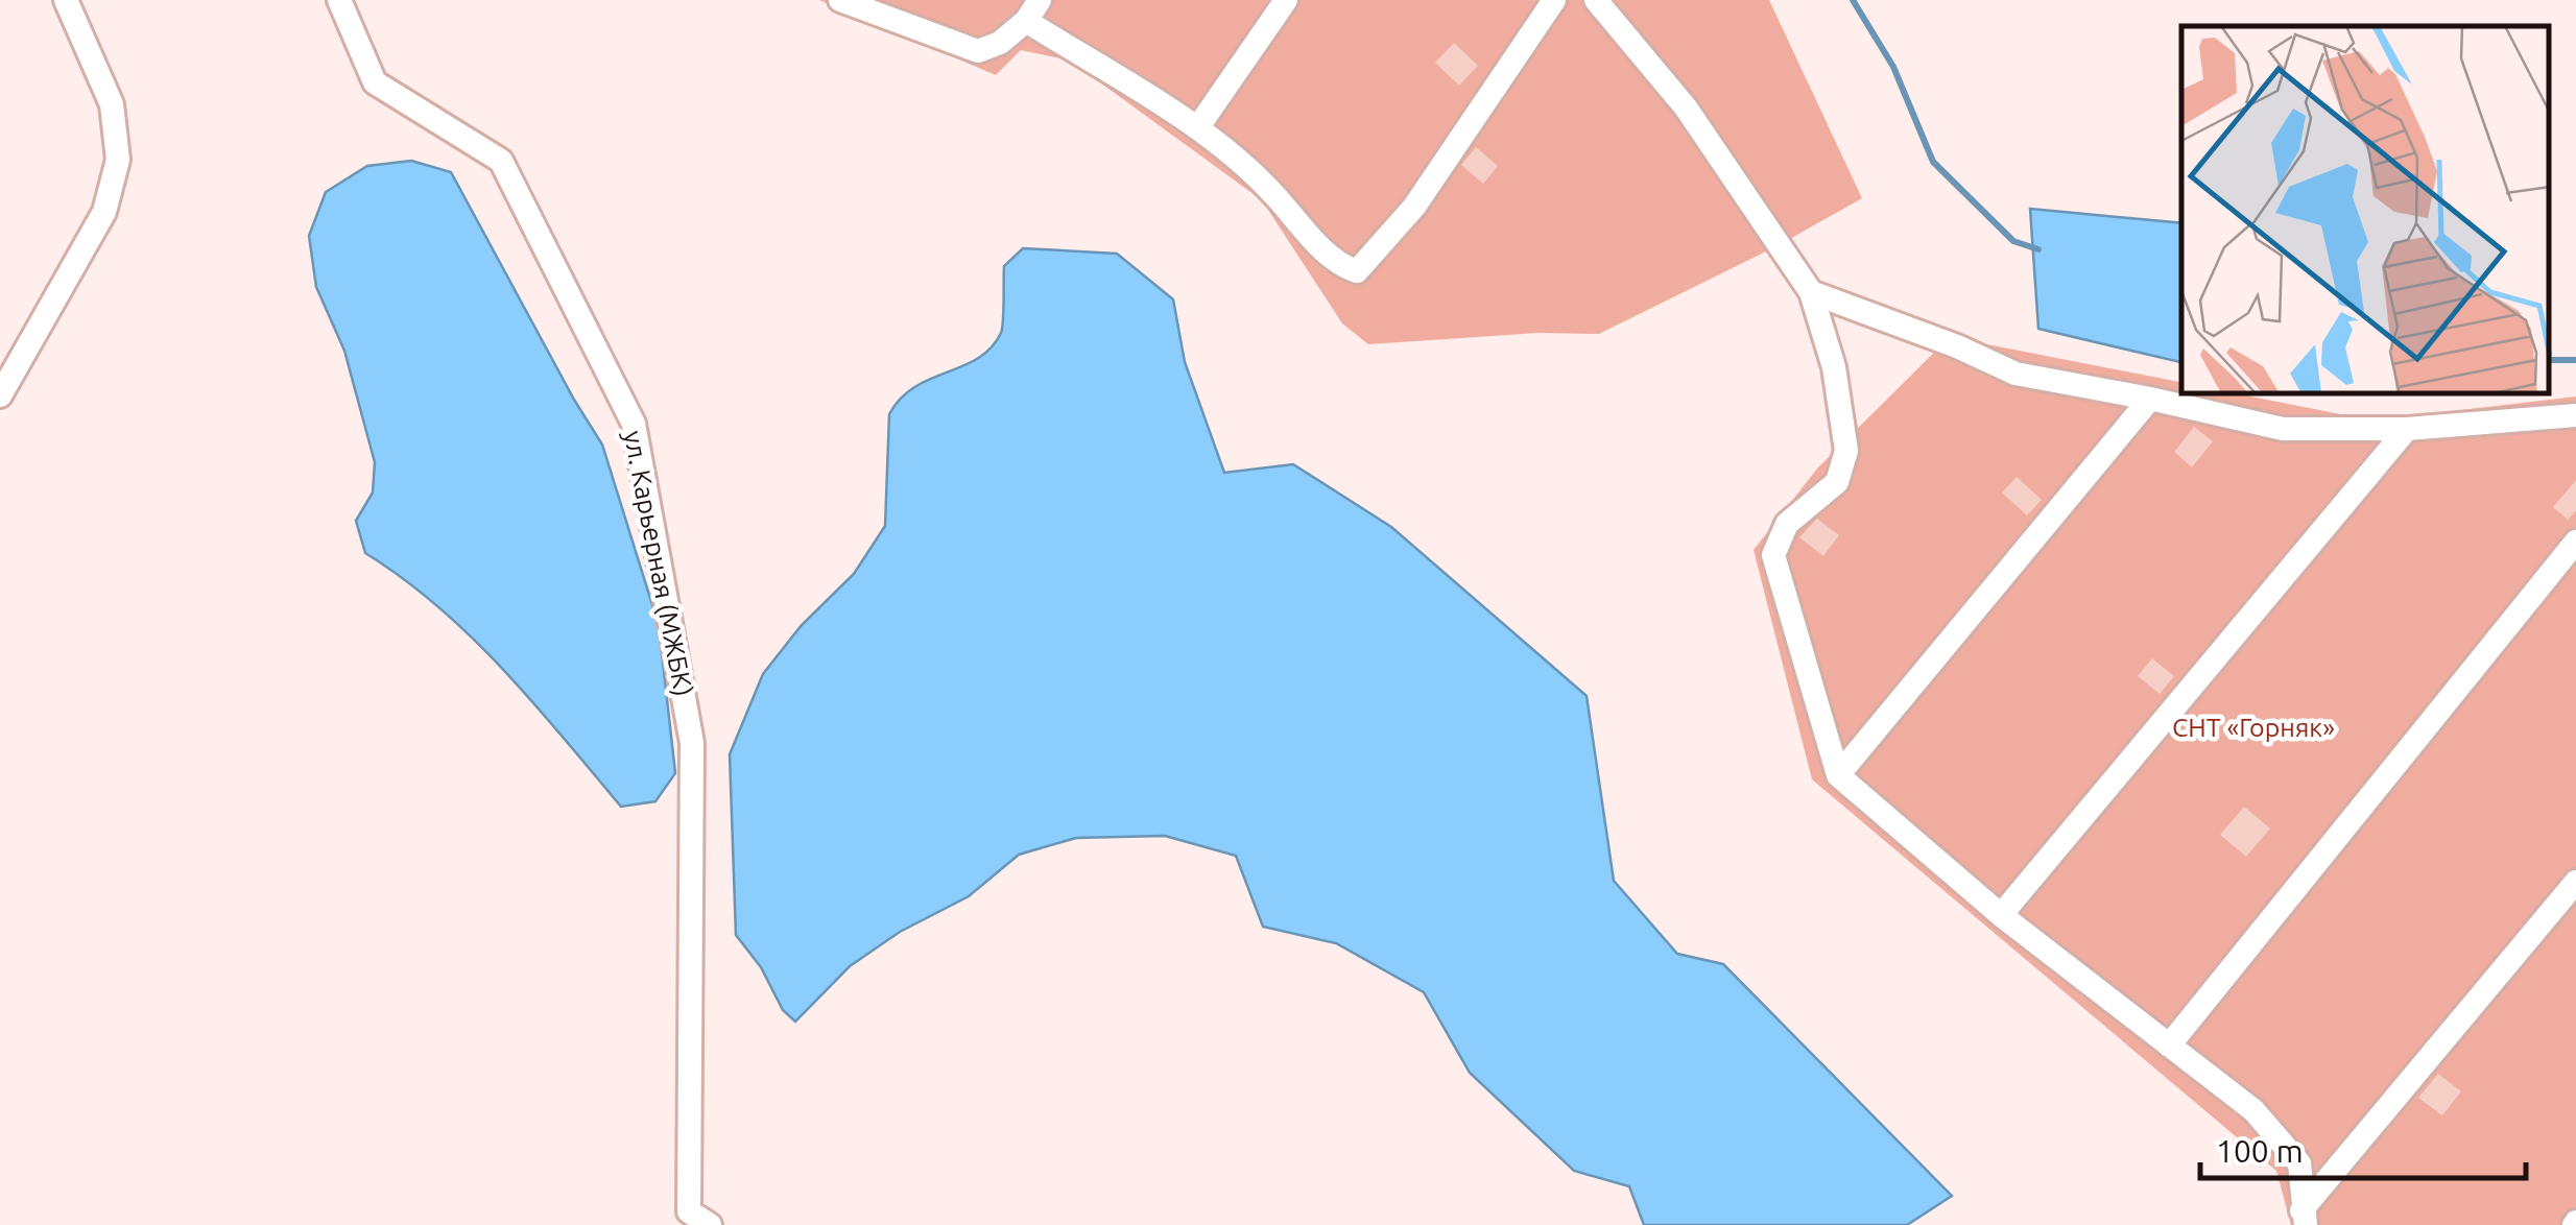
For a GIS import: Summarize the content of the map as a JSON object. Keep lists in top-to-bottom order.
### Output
{
  "streets": {
    "street": ["ул. Карьерная (МЖБК)"]
  },
  "parks": ["СНТ «Горняк»"],
  "scale_bar": "100 m"
}
